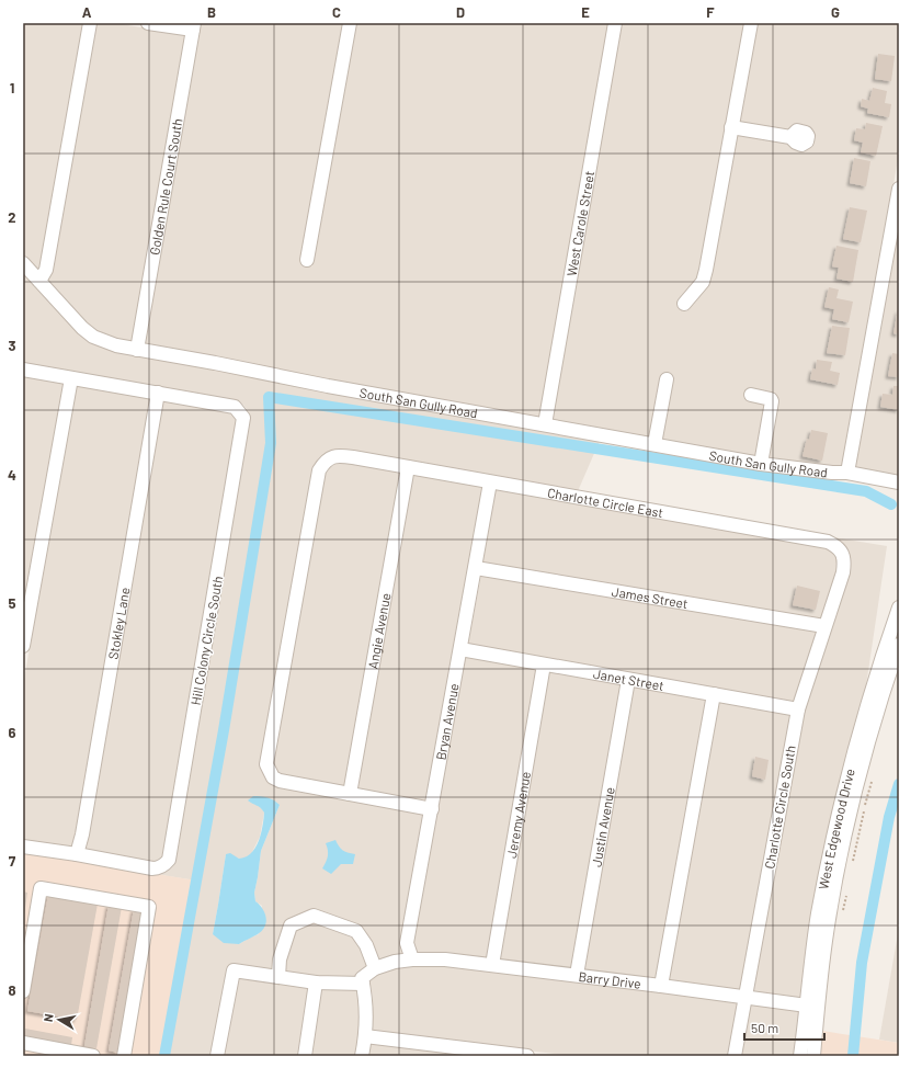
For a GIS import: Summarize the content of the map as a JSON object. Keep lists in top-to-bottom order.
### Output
{
  "streets": {
    "street": [
      "Golden Rule Court South",
      "West Carole Street",
      "South San Gully Road",
      "Charlotte Circle East",
      "James Street",
      "Stokley Lane",
      "Angie Avenue",
      "Hill Colony Circle South",
      "Janet Street",
      "Bryan Avenue",
      "Charlotte Circle South",
      "Jeremy Avenue",
      "Justin Avenue",
      "West Edgewood Drive",
      "Barry Drive"
    ]
  },
  "crossings": [
    ["Golden Rule Court South", "South San Gully Road"],
    ["West Carole Street", "South San Gully Road"],
    ["Charlotte Circle East", "Angie Avenue"],
    ["Charlotte Circle East", "Bryan Avenue"],
    ["Charlotte Circle East", "Charlotte Circle South"],
    ["James Street", "Bryan Avenue"],
    ["James Street", "Charlotte Circle South"],
    ["Stokley Lane", "Hill Colony Circle South"],
    ["Janet Street", "Bryan Avenue"],
    ["Janet Street", "Charlotte Circle South"],
    ["Janet Street", "Jeremy Avenue"],
    ["Janet Street", "Justin Avenue"],
    ["Bryan Avenue", "Barry Drive"],
    ["Charlotte Circle South", "Barry Drive"],
    ["Jeremy Avenue", "Barry Drive"],
    ["Justin Avenue", "Barry Drive"],
    ["West Edgewood Drive", "Barry Drive"]
  ],
  "scale_bar": "50 m",
  "north": "left",
  "grid": {
    "columns": [
      "A",
      "B",
      "C",
      "D",
      "E",
      "F",
      "G"
    ],
    "rows": [
      "1",
      "2",
      "3",
      "4",
      "5",
      "6",
      "7",
      "8"
    ]
  }
}
